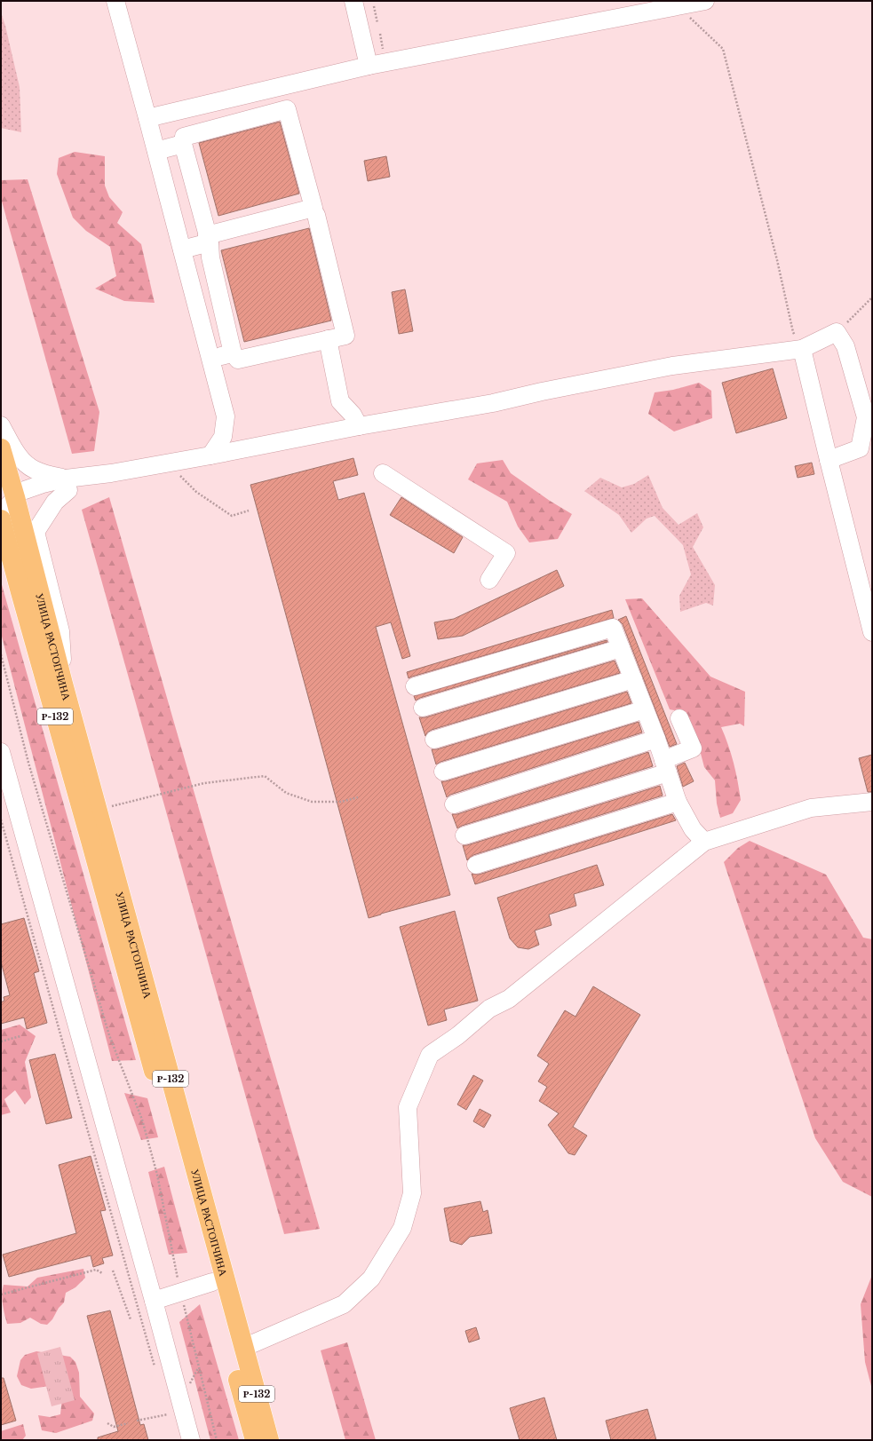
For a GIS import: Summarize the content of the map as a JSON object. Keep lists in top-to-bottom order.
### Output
{
  "streets": {
    "highway": ["УЛИЦА РАСТОПЧИНА", "Р-132"]
  }
}
